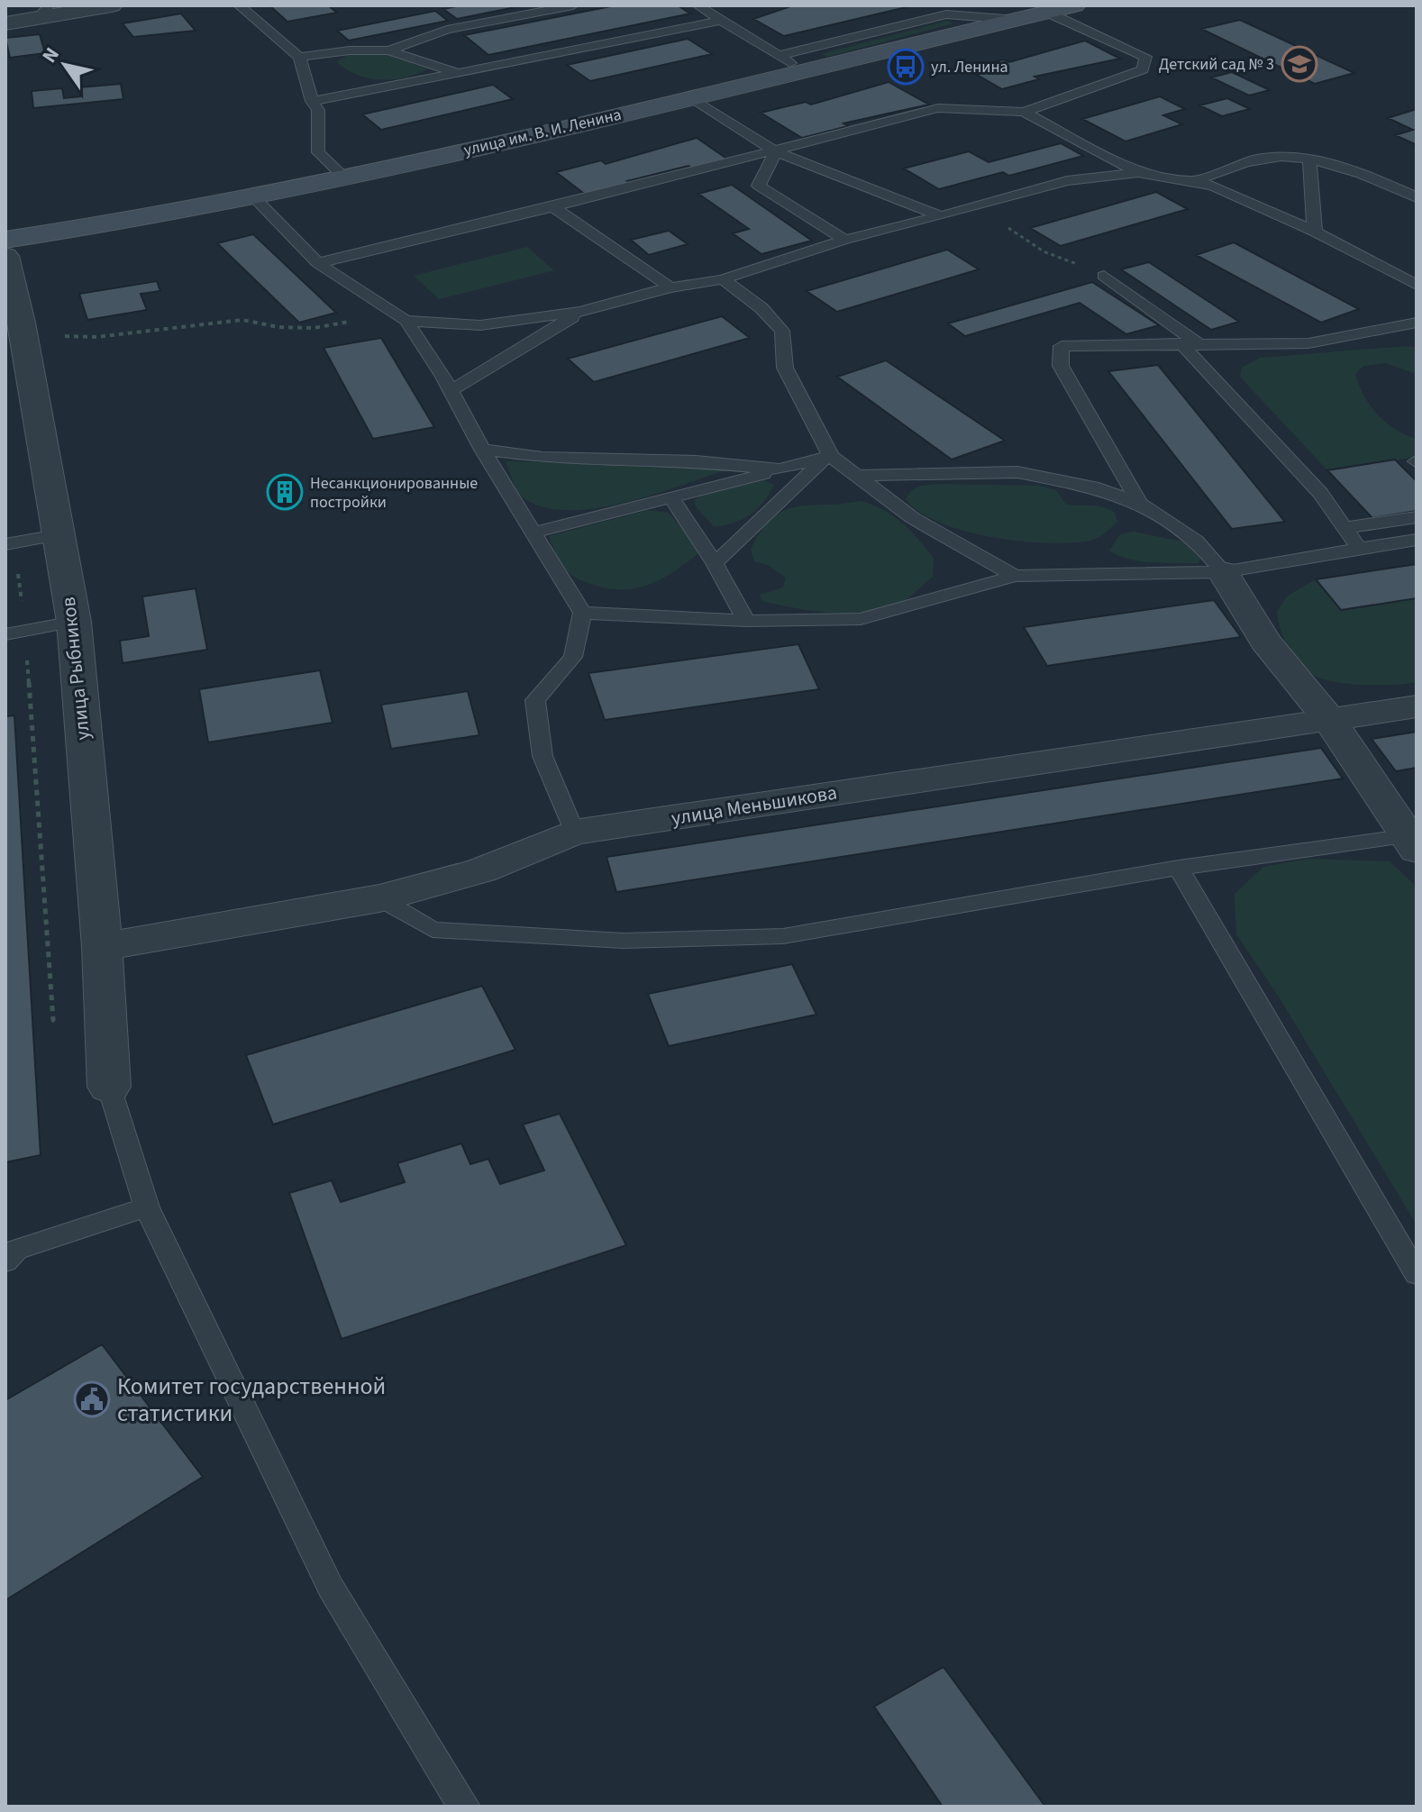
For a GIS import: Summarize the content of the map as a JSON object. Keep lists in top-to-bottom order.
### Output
{
  "streets": {
    "main road": ["улица им. В. И. Ленина"],
    "street": ["улица Рыбников", "улица Меньшикова"]
  },
  "crossings": [
    ["улица Рыбников", "улица Меньшикова"]
  ],
  "places": {
    "school or university": ["Детский сад № 3"],
    "bus stop": ["ул. Ленина"],
    "building": ["Несанкционированные постройки"],
    "public building": ["Комитет государственной статистики"]
  },
  "north": "top left"
}
